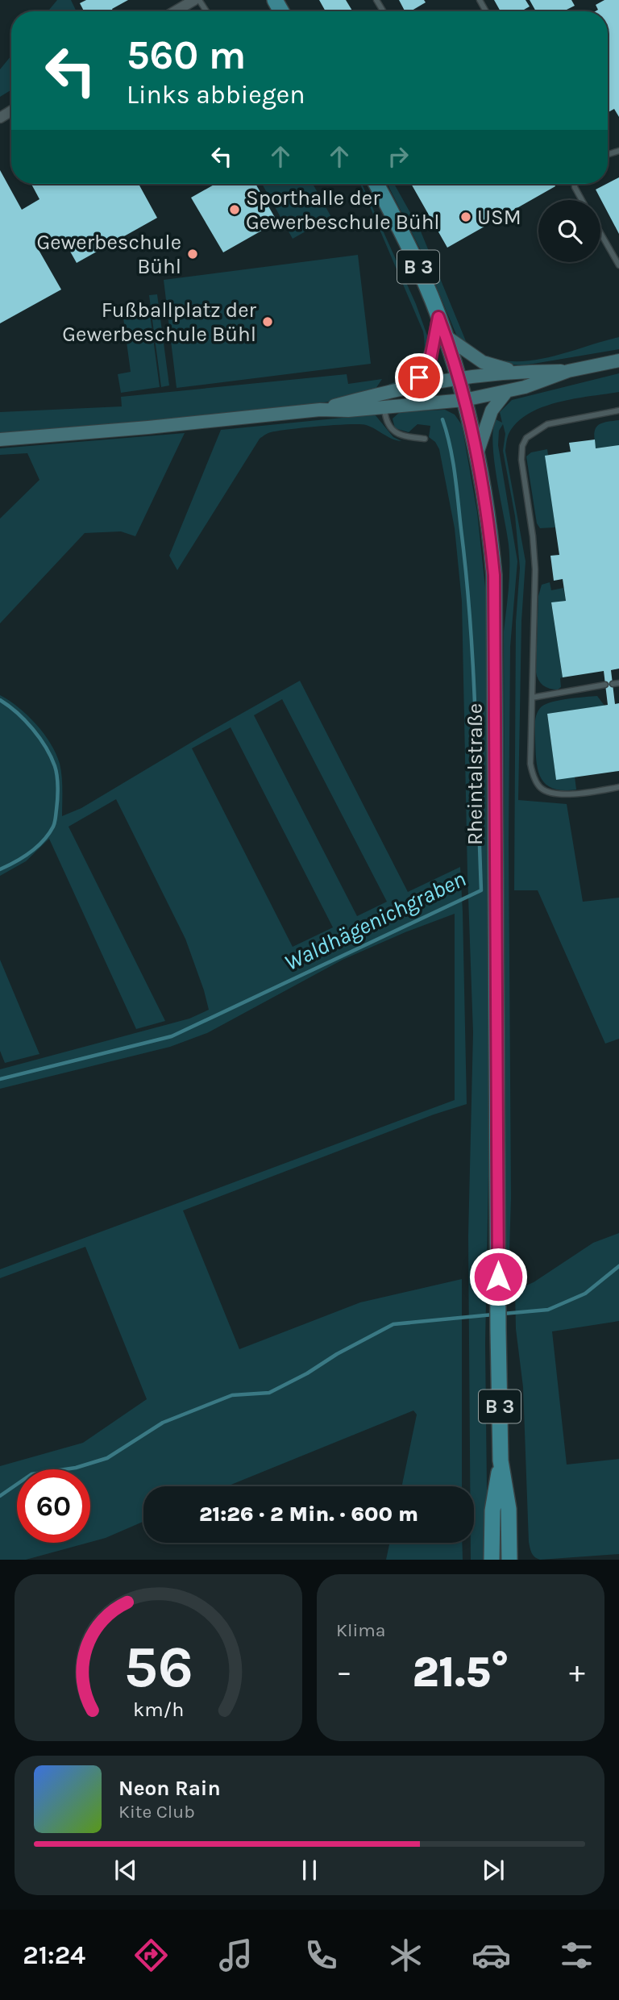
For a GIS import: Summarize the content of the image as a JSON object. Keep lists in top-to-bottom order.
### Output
{
  "streets": {
    "main road": ["B 3", "Rheintalstraße"]
  },
  "water": ["Waldhägenichgraben"],
  "places": [
    "Sporthalle der Gewerbeschule Bühl",
    "USM",
    "Gewerbeschule Bühl",
    "Fußballplatz der Gewerbeschule Bühl"
  ],
  "page": {
    "turn": ["560 m", "Links abbiegen"],
    "limit": "60",
    "trip": "21:26 · 2 Min. · 600 m",
    "tile": "Klima",
    "heat": ["−", "21.5°", "+"],
    "song": ["Neon Rain", "Kite Club"],
    "tabs": "21:24",
    "gauge": ["56", "km/h"]
  }
}
